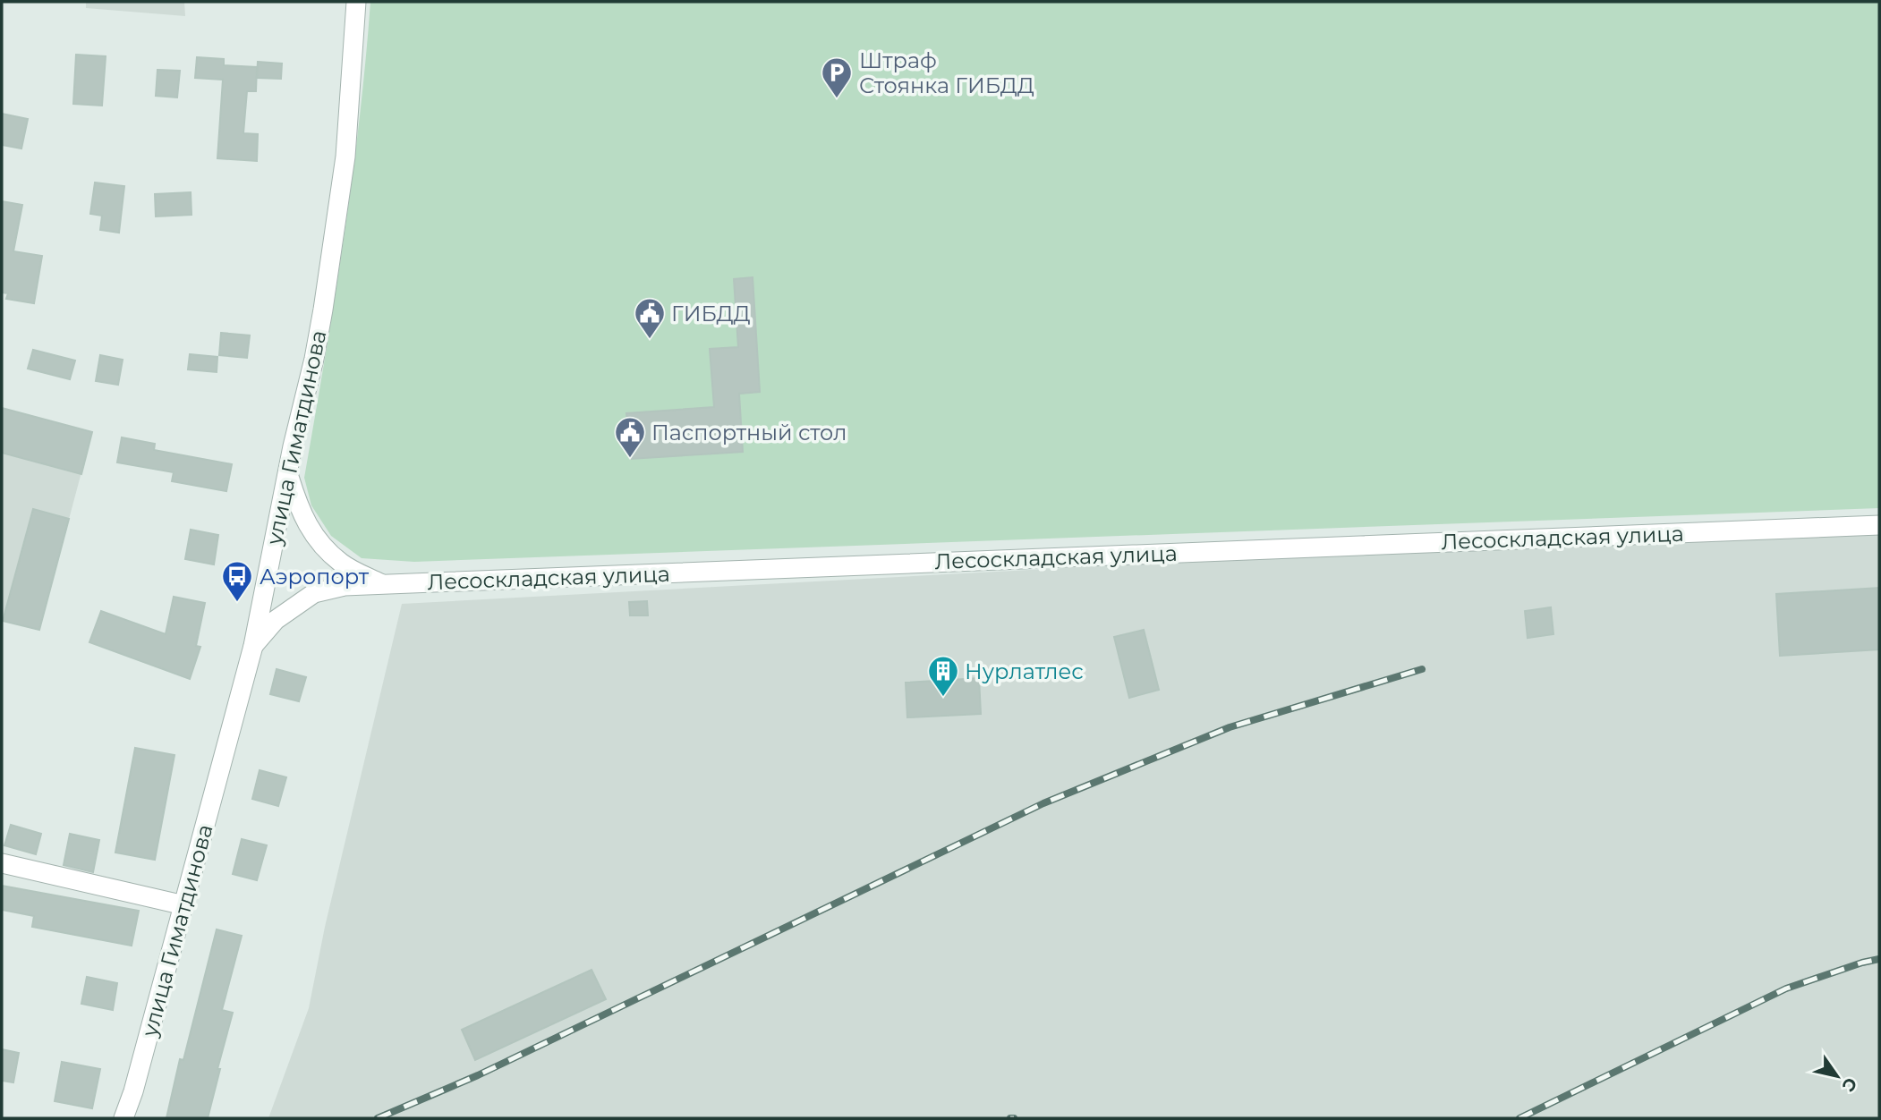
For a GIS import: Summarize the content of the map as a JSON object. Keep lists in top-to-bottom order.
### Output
{
  "streets": {
    "street": ["улица Гиматдинова", "Лесоскладская улица"]
  },
  "crossings": [
    ["улица Гиматдинова", "Лесоскладская улица"]
  ],
  "places": {
    "parking": ["Штраф Стоянка ГИБДД"],
    "public building": ["ГИБДД", "Паспортный стол"],
    "bus stop": ["Аэропорт"],
    "building": ["Нурлатлес"]
  },
  "north": "bottom right"
}
